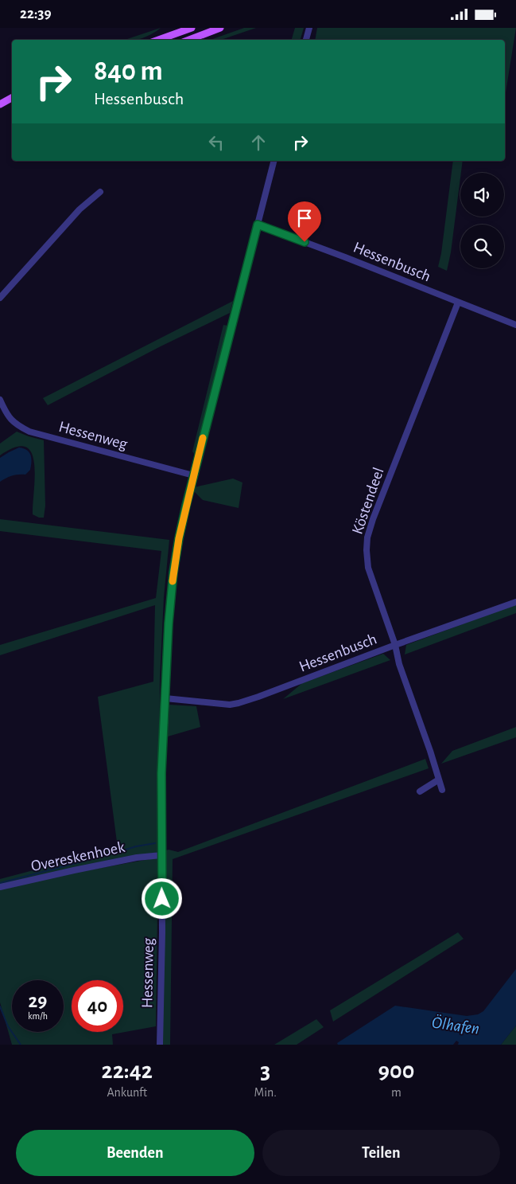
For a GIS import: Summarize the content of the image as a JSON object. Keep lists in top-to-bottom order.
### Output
{
  "streets": {
    "street": [
      "Hessenbusch",
      "Hessenweg",
      "Köstendeel",
      "Overeskenhoek"
    ]
  },
  "crossings": [
    ["Hessenbusch", "Hessenweg"],
    ["Hessenbusch", "Köstendeel"],
    ["Hessenweg", "Overeskenhoek"]
  ],
  "water": ["Ölhafen"],
  "page": {
    "status": "22:39",
    "turn": ["840 m", "Hessenbusch"],
    "speed": "29 km/h",
    "limit": "40",
    "eta": [
      "22:42",
      "Ankunft",
      "3",
      "Min.",
      "900",
      "m"
    ],
    "buttons": ["Beenden", "Teilen"]
  }
}
